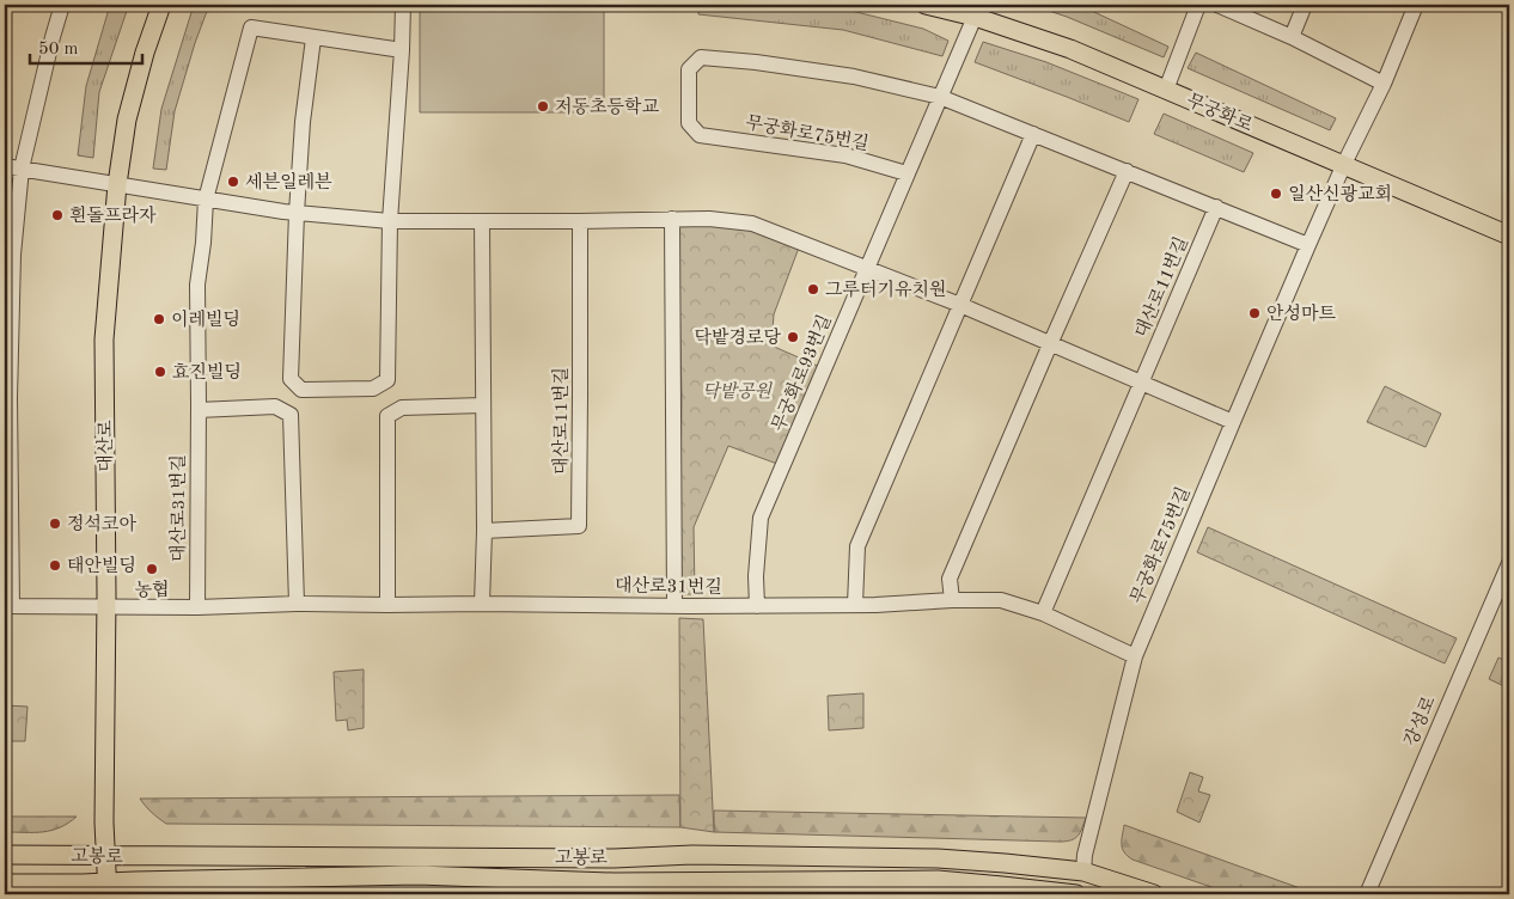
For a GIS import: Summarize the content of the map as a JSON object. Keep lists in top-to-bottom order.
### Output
{
  "streets": {
    "main road": ["무궁화로", "대산로", "고봉로"],
    "street": [
      "무궁화로75번길",
      "대산로11번길",
      "무궁화로93번길",
      "대산로31번길",
      "강성로"
    ]
  },
  "crossings": [
    ["무궁화로", "무궁화로75번길"],
    ["무궁화로", "무궁화로93번길"],
    ["무궁화로75번길", "무궁화로93번길"],
    ["무궁화로75번길", "대산로31번길"],
    ["무궁화로75번길", "고봉로"],
    ["대산로11번길", "대산로31번길"],
    ["무궁화로93번길", "대산로31번길"],
    ["대산로", "대산로31번길"],
    ["대산로", "고봉로"]
  ],
  "parks": ["닥밭공원"],
  "places": [
    "저동초등학교",
    "세븐일레븐",
    "일산신광교회",
    "흰돌프라자",
    "그루터기유치원",
    "안성마트",
    "이레빌딩",
    "닥밭경로당",
    "효진빌딩",
    "정석코아",
    "태안빌딩",
    "농협"
  ],
  "scale_bar": "50 m"
}
